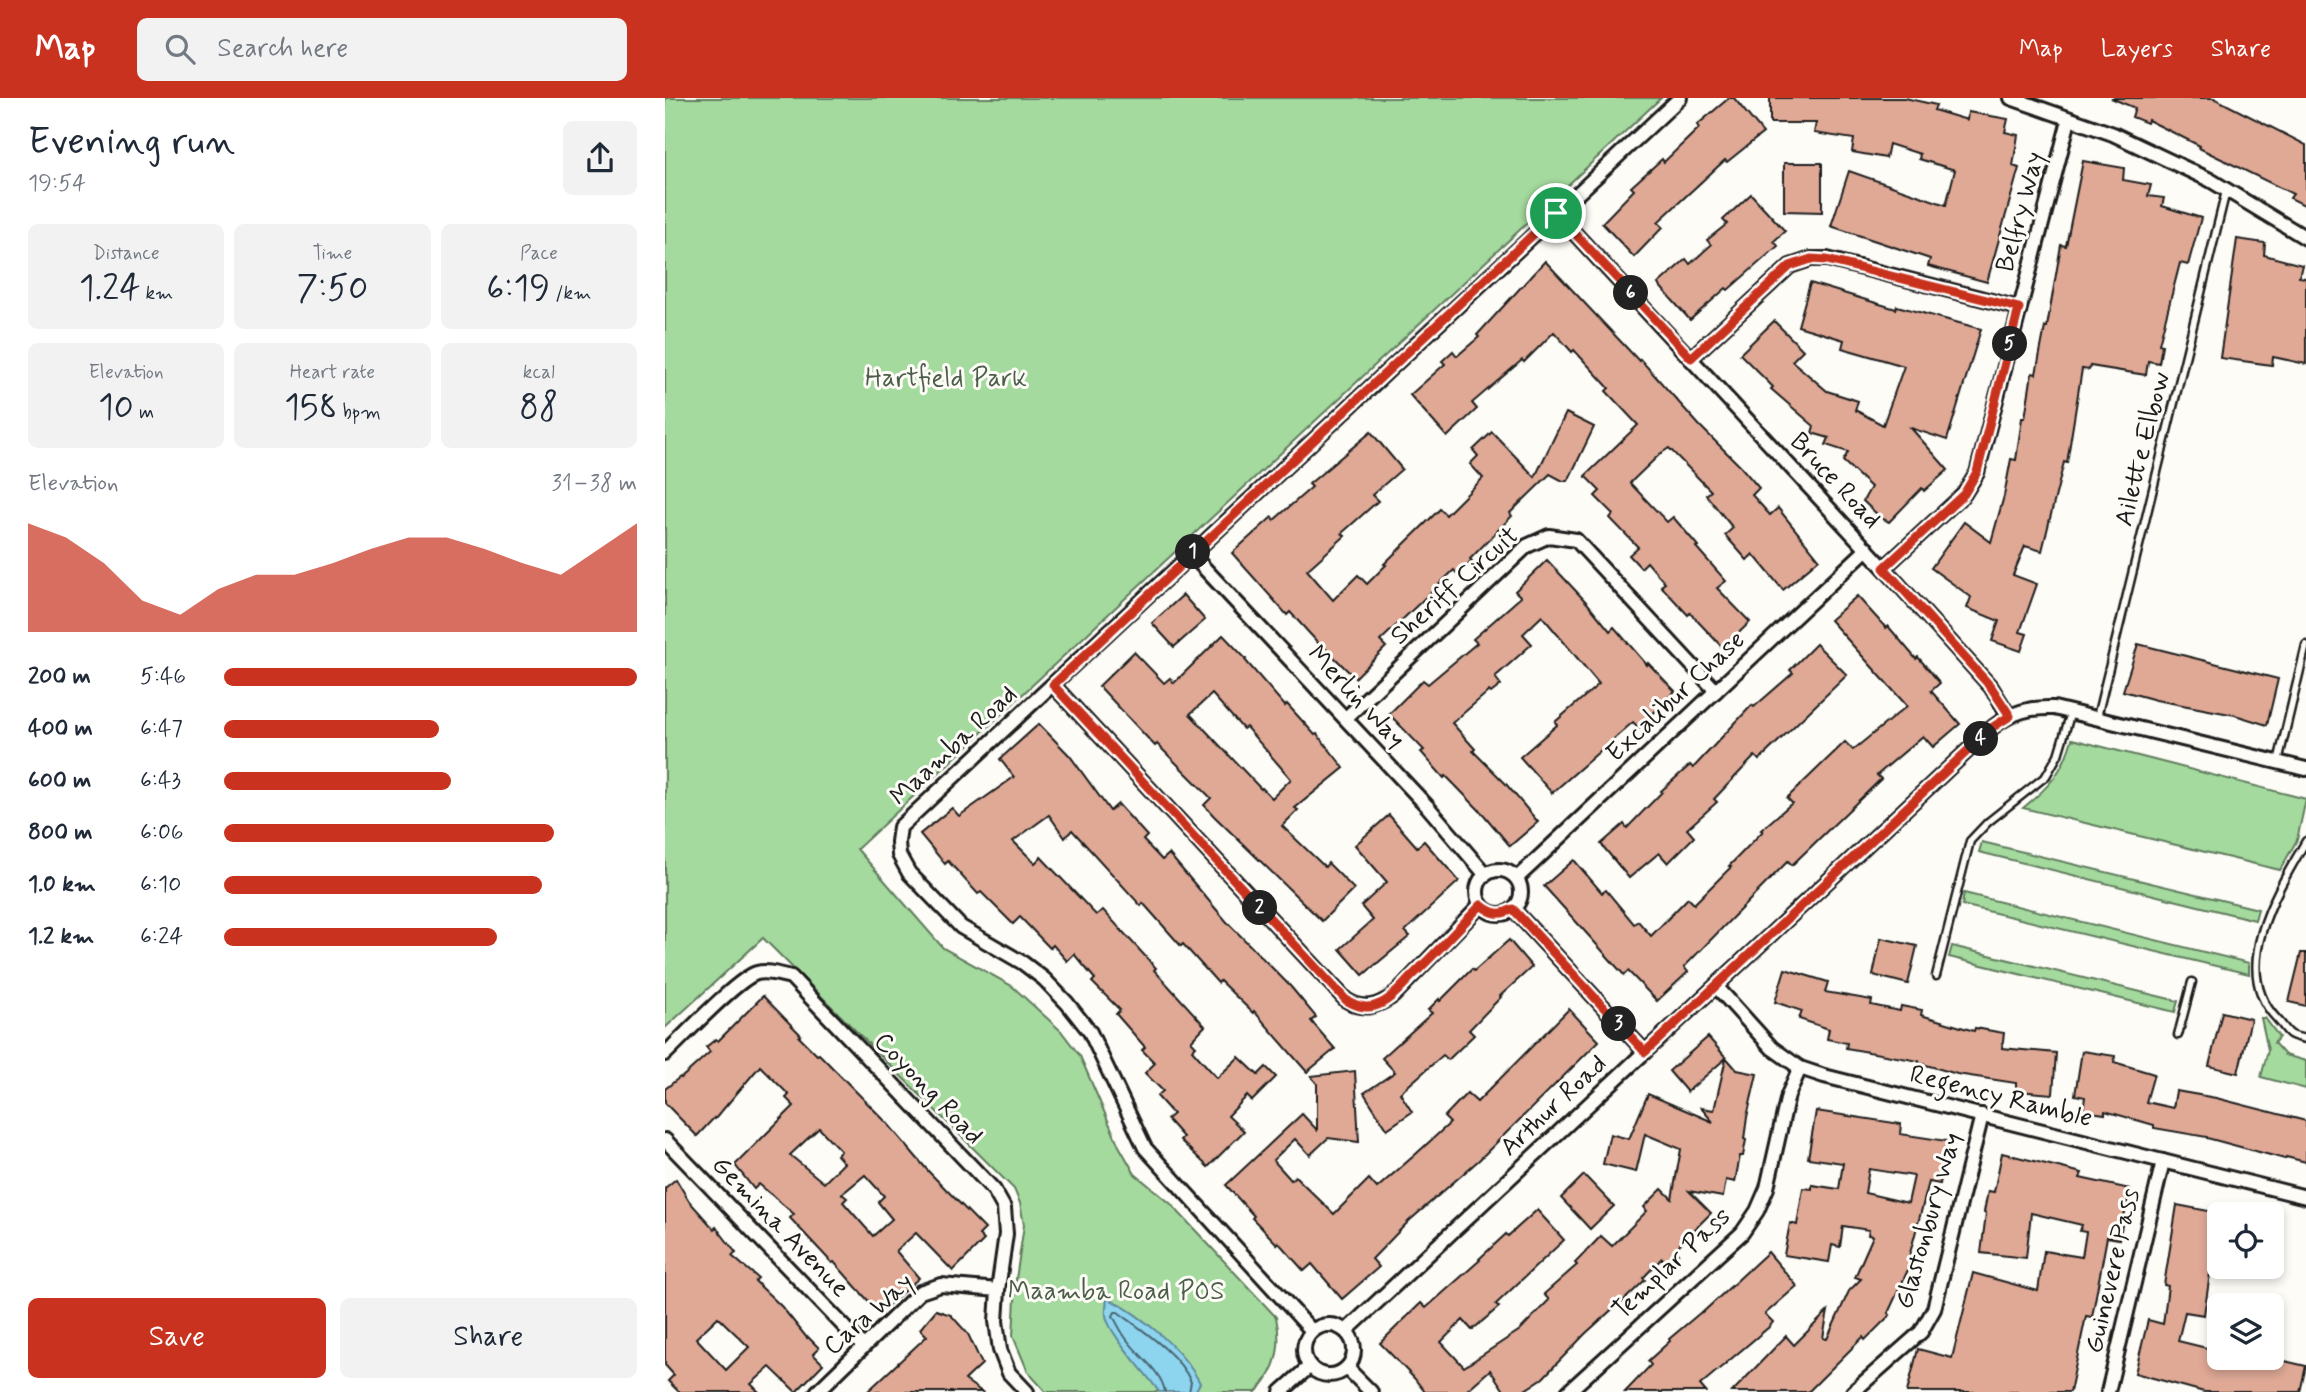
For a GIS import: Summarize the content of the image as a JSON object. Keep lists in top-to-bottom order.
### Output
{
  "streets": {
    "street": [
      "Belfry Way",
      "Bruce Road",
      "Sheriff Circuit",
      "Merlin Way",
      "Excalibur Chase",
      "Maamba Road",
      "Coyong Road",
      "Regency Ramble",
      "Arthur Road",
      "Glastonbury Way",
      "Gemina Avenue",
      "Templar Pass",
      "Guinevere Pass",
      "Cara Way"
    ],
    "lane": ["Ailette Elbow"]
  },
  "crossings": [
    ["Belfry Way", "Bruce Road"],
    ["Bruce Road", "Excalibur Chase"],
    ["Bruce Road", "Maamba Road"],
    ["Bruce Road", "Arthur Road"],
    ["Sheriff Circuit", "Merlin Way"],
    ["Sheriff Circuit", "Excalibur Chase"],
    ["Merlin Way", "Excalibur Chase"],
    ["Merlin Way", "Maamba Road"],
    ["Maamba Road", "Arthur Road"],
    ["Coyong Road", "Cara Way"],
    ["Regency Ramble", "Arthur Road"],
    ["Regency Ramble", "Glastonbury Way"],
    ["Regency Ramble", "Templar Pass"],
    ["Regency Ramble", "Guinevere Pass"],
    ["Gemina Avenue", "Cara Way"]
  ],
  "parks": ["Hartfield Park", "Maamba Road POS"],
  "page": {
    "header": "Map",
    "search": "Search here",
    "nav": ["Map", "Layers", "Share"],
    "heading": ["Evening run", "19:54"],
    "stats": [
      ["Distance", "1.24 km"],
      ["Time", "7:50"],
      ["Pace", "6:19 /km"],
      ["Elevation", "10 m"],
      ["Heart rate", "158 bpm"],
      ["kcal", "88"]
    ],
    "pins": [
      "6",
      "5",
      "1",
      "4",
      "2",
      "3"
    ],
    "chart": ["Elevation", "31–38 m"],
    "list": [
      {
        "name": "200 m",
        "note": "5:46"
      },
      {
        "name": "400 m",
        "note": "6:47"
      },
      {
        "name": "600 m",
        "note": "6:43"
      },
      {
        "name": "800 m",
        "note": "6:06"
      },
      {
        "name": "1.0 km",
        "note": "6:10"
      },
      {
        "name": "1.2 km",
        "note": "6:24"
      }
    ],
    "buttons": ["Save", "Share"]
  }
}
